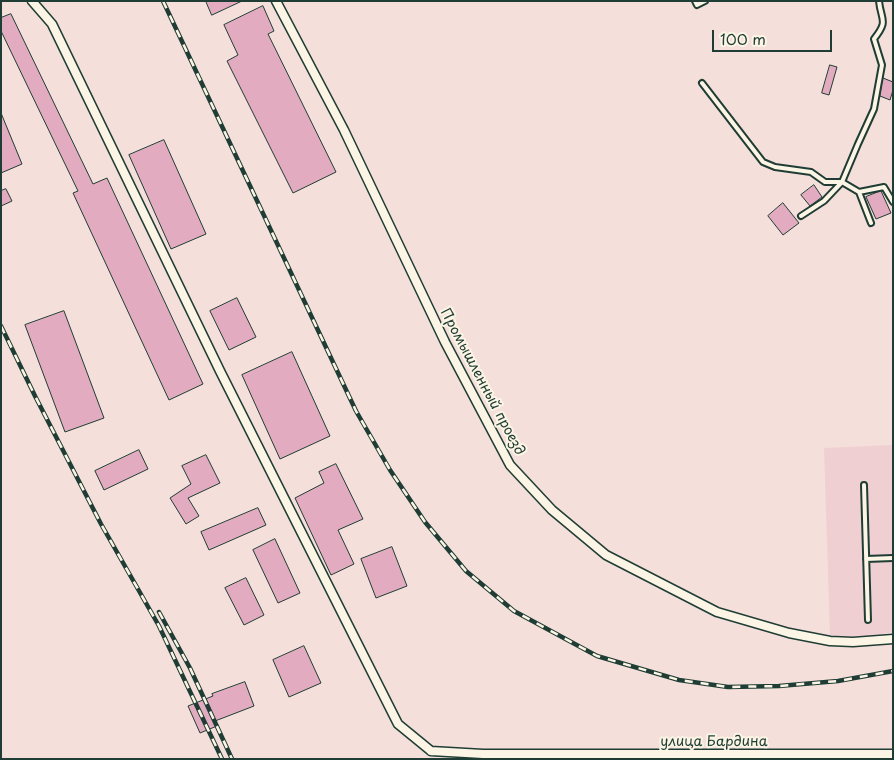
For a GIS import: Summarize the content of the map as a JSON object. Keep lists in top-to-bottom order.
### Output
{
  "streets": {
    "street": ["Промышленный проезд", "улица Бардина"]
  },
  "scale_bar": "100 m"
}
